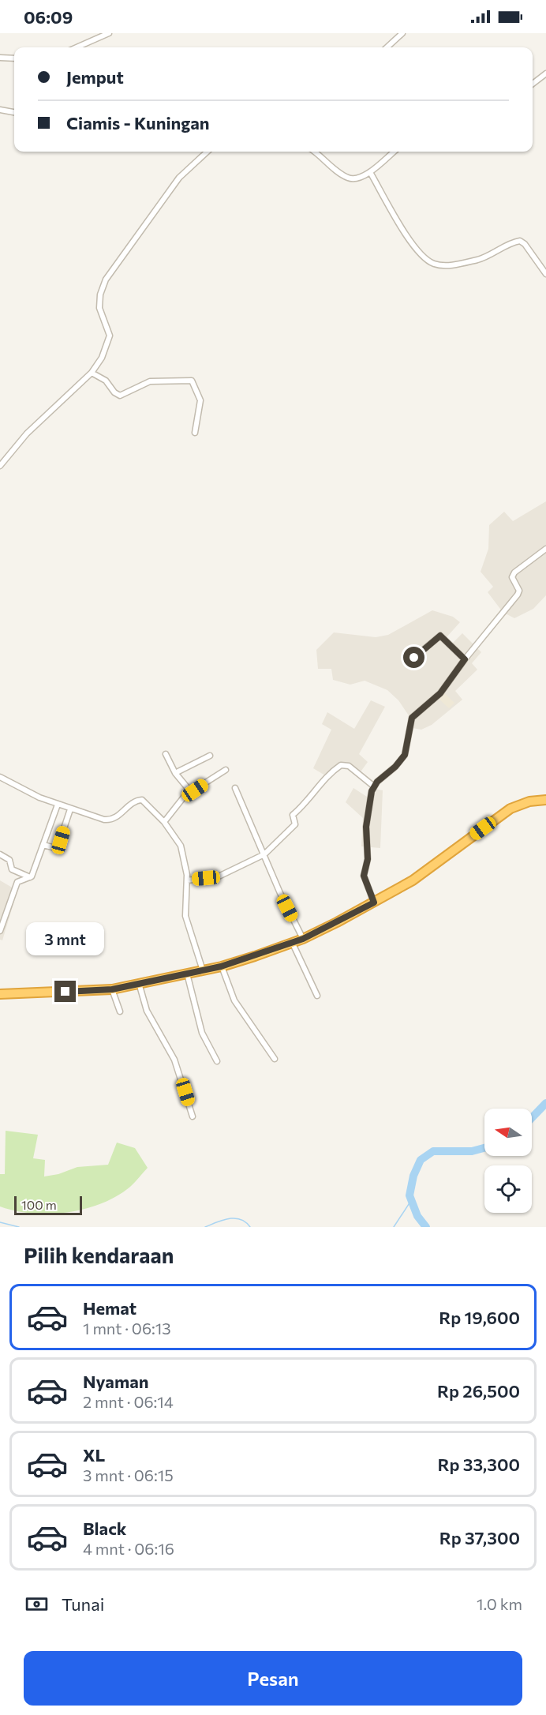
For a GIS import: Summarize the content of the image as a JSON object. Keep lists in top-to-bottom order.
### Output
{
  "scale_bar": "100 m",
  "north": "left",
  "page": {
    "status": "06:09",
    "banner": ["Jemput", "Ciamis - Kuningan"],
    "bubble": "3 mnt",
    "scale": "100 m",
    "heading": "Pilih kendaraan",
    "list": [
      {
        "name": "Hemat",
        "note": "1 mnt · 06:13",
        "value": "Rp 19,600"
      },
      {
        "name": "Nyaman",
        "note": "2 mnt · 06:14",
        "value": "Rp 26,500"
      },
      {
        "name": "XL",
        "note": "3 mnt · 06:15",
        "value": "Rp 33,300"
      },
      {
        "name": "Black",
        "note": "4 mnt · 06:16",
        "value": "Rp 37,300"
      }
    ],
    "pay": ["Tunai", "1.0 km"],
    "buttons": "Pesan"
  }
}
